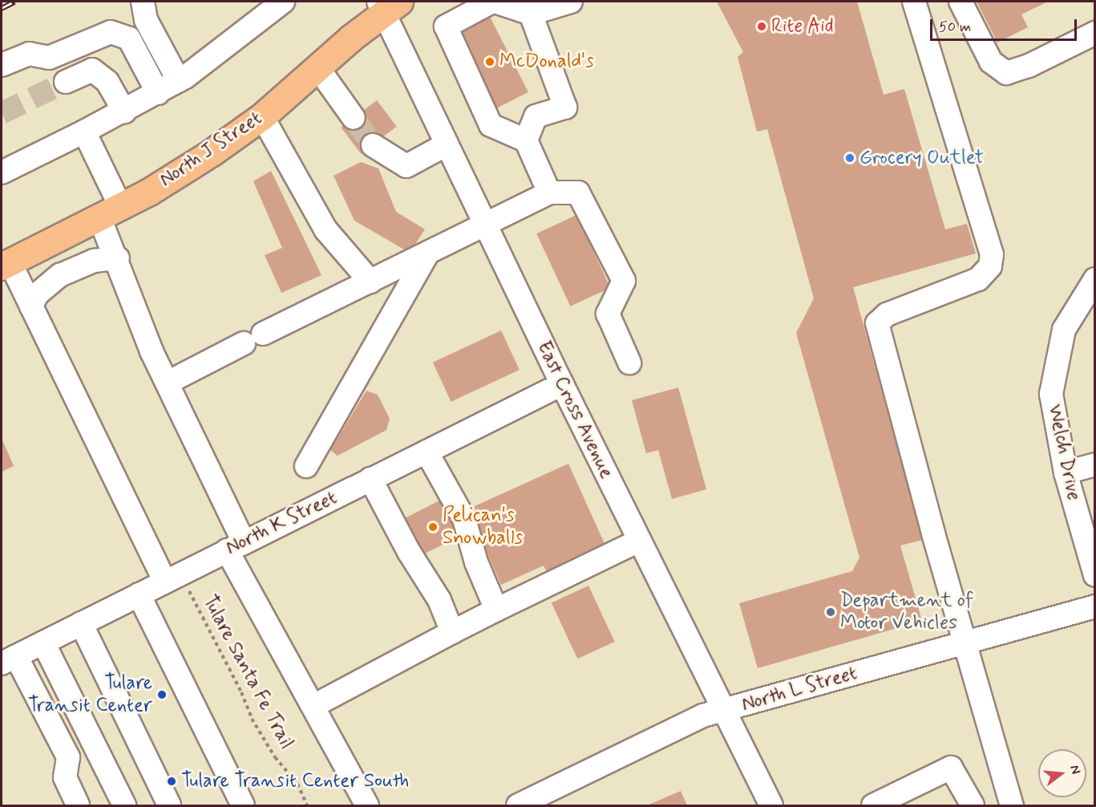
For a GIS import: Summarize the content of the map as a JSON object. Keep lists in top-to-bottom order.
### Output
{
  "streets": {
    "main road": ["North J Street"],
    "street": [
      "East Cross Avenue",
      "Welch Drive",
      "North K Street",
      "North L Street"
    ],
    "path": ["Tulare Santa Fe Trail"]
  },
  "crossings": [
    ["North J Street", "East Cross Avenue"],
    ["East Cross Avenue", "North K Street"],
    ["East Cross Avenue", "North L Street"],
    ["North K Street", "Tulare Santa Fe Trail"]
  ],
  "places": [
    "Rite Aid",
    "McDonald's",
    "Grocery Outlet",
    "Pelican's Snowballs",
    "Department of Motor Vehicles",
    "Tulare Transit Center",
    "Tulare Transit Center South"
  ],
  "scale_bar": "50 m",
  "north": "right"
}
